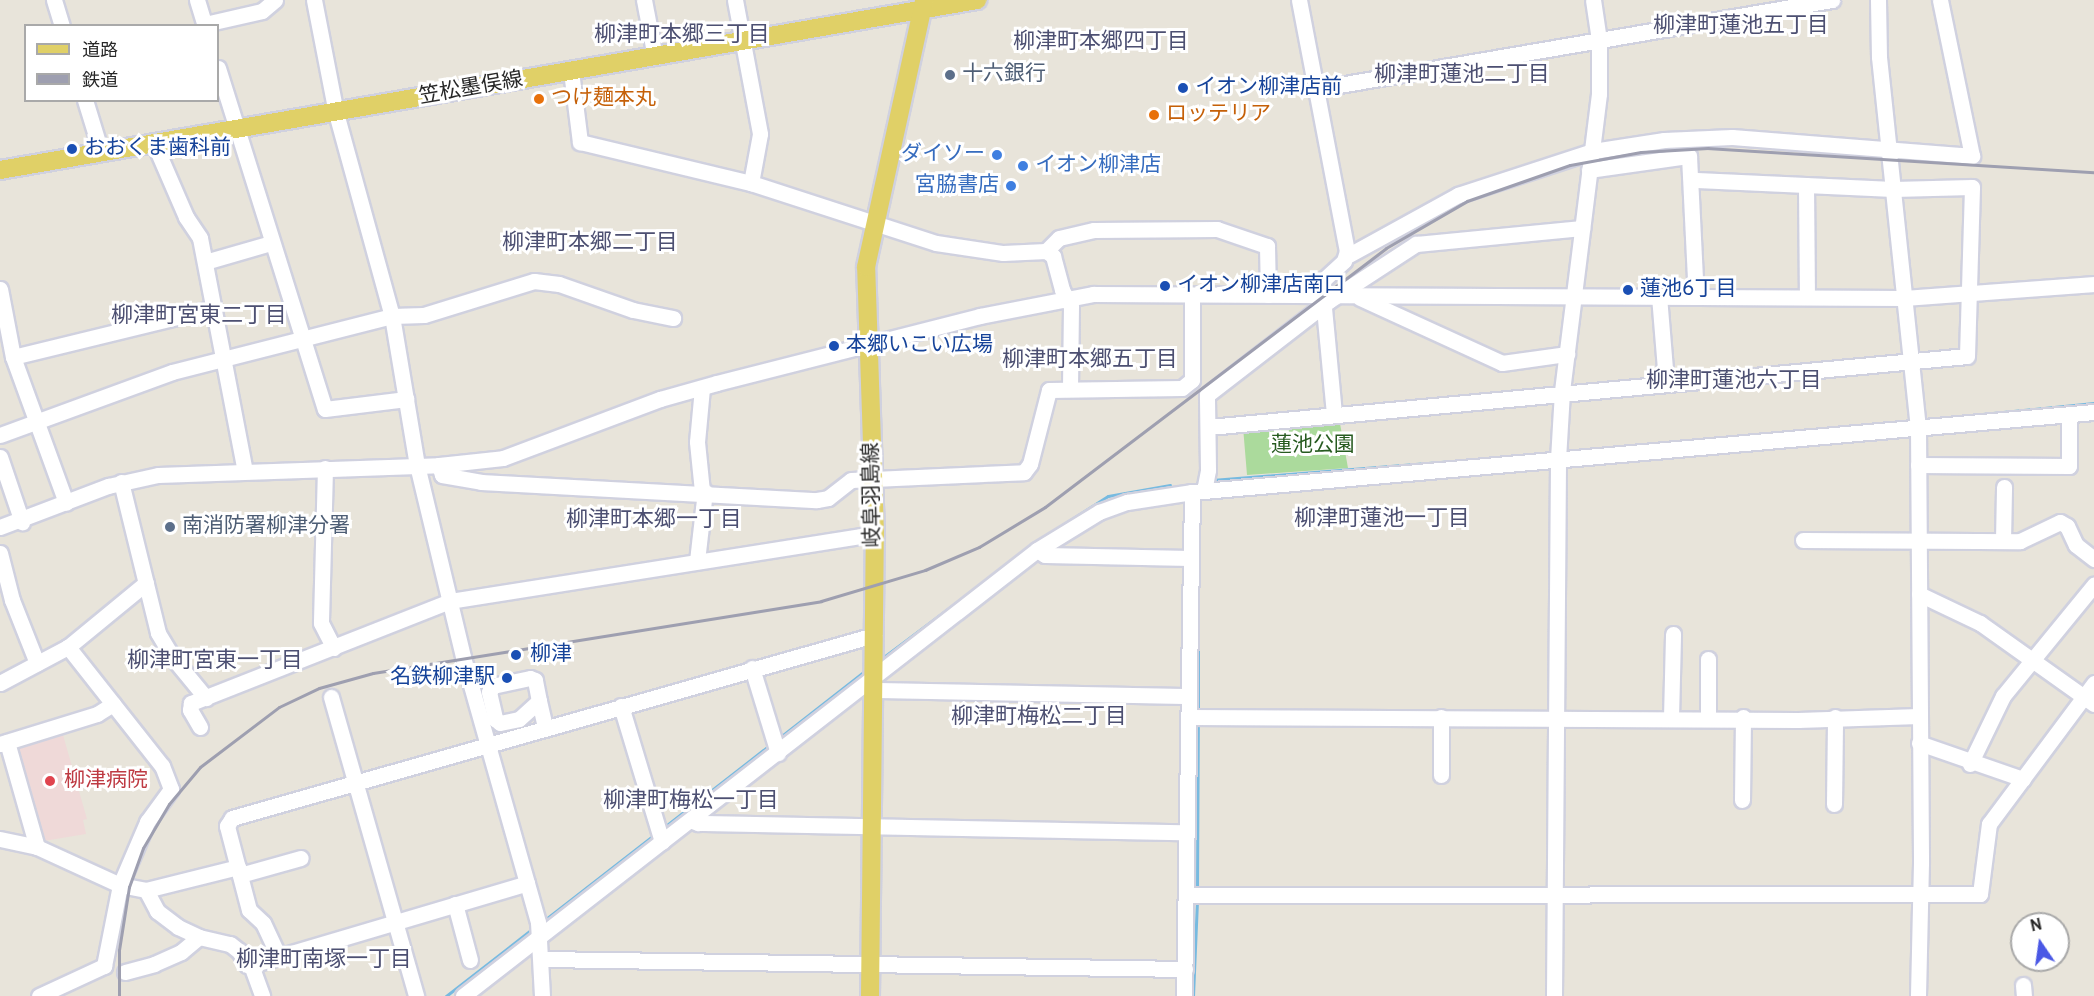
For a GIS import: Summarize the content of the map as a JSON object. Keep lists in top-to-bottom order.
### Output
{
  "streets": {
    "main road": ["笠松墨俣線", "岐阜羽島線"]
  },
  "crossings": [
    ["笠松墨俣線", "岐阜羽島線"]
  ],
  "districts": [
    "柳津町蓮池五丁目",
    "柳津町本郷三丁目",
    "柳津町本郷四丁目",
    "柳津町蓮池二丁目",
    "柳津町本郷二丁目",
    "柳津町宮東二丁目",
    "柳津町本郷五丁目",
    "柳津町蓮池六丁目",
    "柳津町蓮池一丁目",
    "柳津町本郷一丁目",
    "柳津町宮東一丁目",
    "柳津町梅松二丁目",
    "柳津町梅松一丁目",
    "柳津町南塚一丁目"
  ],
  "parks": ["蓮池公園"],
  "places": [
    "十六銀行",
    "イオン柳津店前",
    "つけ麺本丸",
    "ロッテリア",
    "おおくま歯科前",
    "ダイソー",
    "イオン柳津店",
    "宮脇書店",
    "イオン柳津店南口",
    "蓮池6丁目",
    "本郷いこい広場",
    "南消防署柳津分署",
    "柳津",
    "名鉄柳津駅",
    "柳津病院"
  ],
  "legend": ["道路", "鉄道"],
  "north": "top"
}
